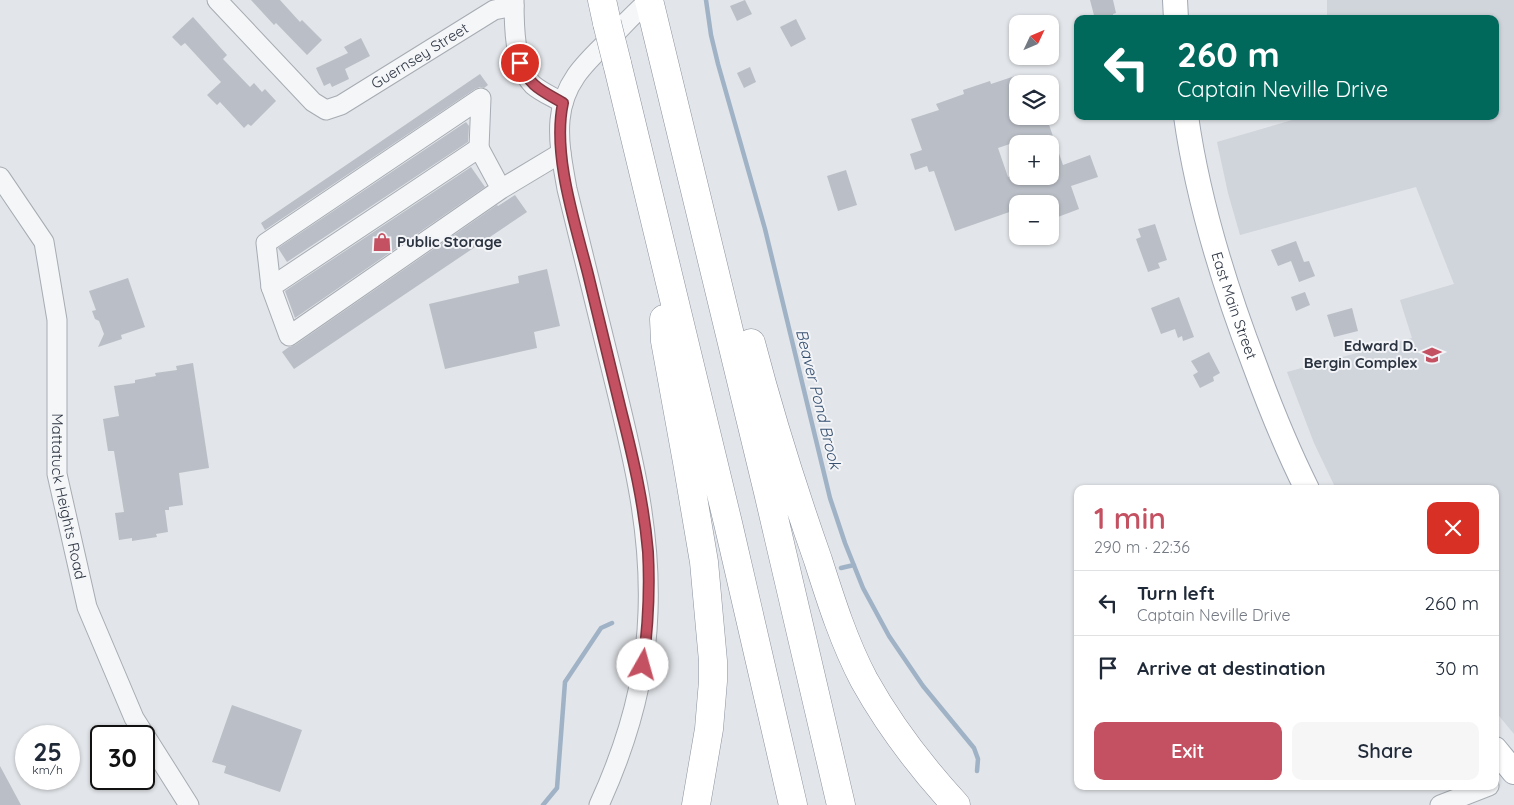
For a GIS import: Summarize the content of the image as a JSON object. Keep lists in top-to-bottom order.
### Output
{
  "streets": {
    "main road": ["East Main Street"],
    "street": ["Guernsey Street", "Mattatuck Heights Road"]
  },
  "water": ["Beaver Pond Brook"],
  "places": {
    "shop": ["Public Storage"],
    "school or university": ["Edward D. Bergin Complex"]
  },
  "north": "top right",
  "page": {
    "map_buttons": ["+", "−"],
    "turn": ["260 m", "Captain Neville Drive"],
    "heading": ["1 min", "290 m · 22:36"],
    "list": [
      {
        "name": "Turn left",
        "note": "Captain Neville Drive",
        "value": "260 m"
      },
      {
        "name": "Arrive at destination",
        "value": "30 m"
      }
    ],
    "buttons": ["Exit", "Share"],
    "speed": "25 km/h",
    "limit": "30"
  }
}
